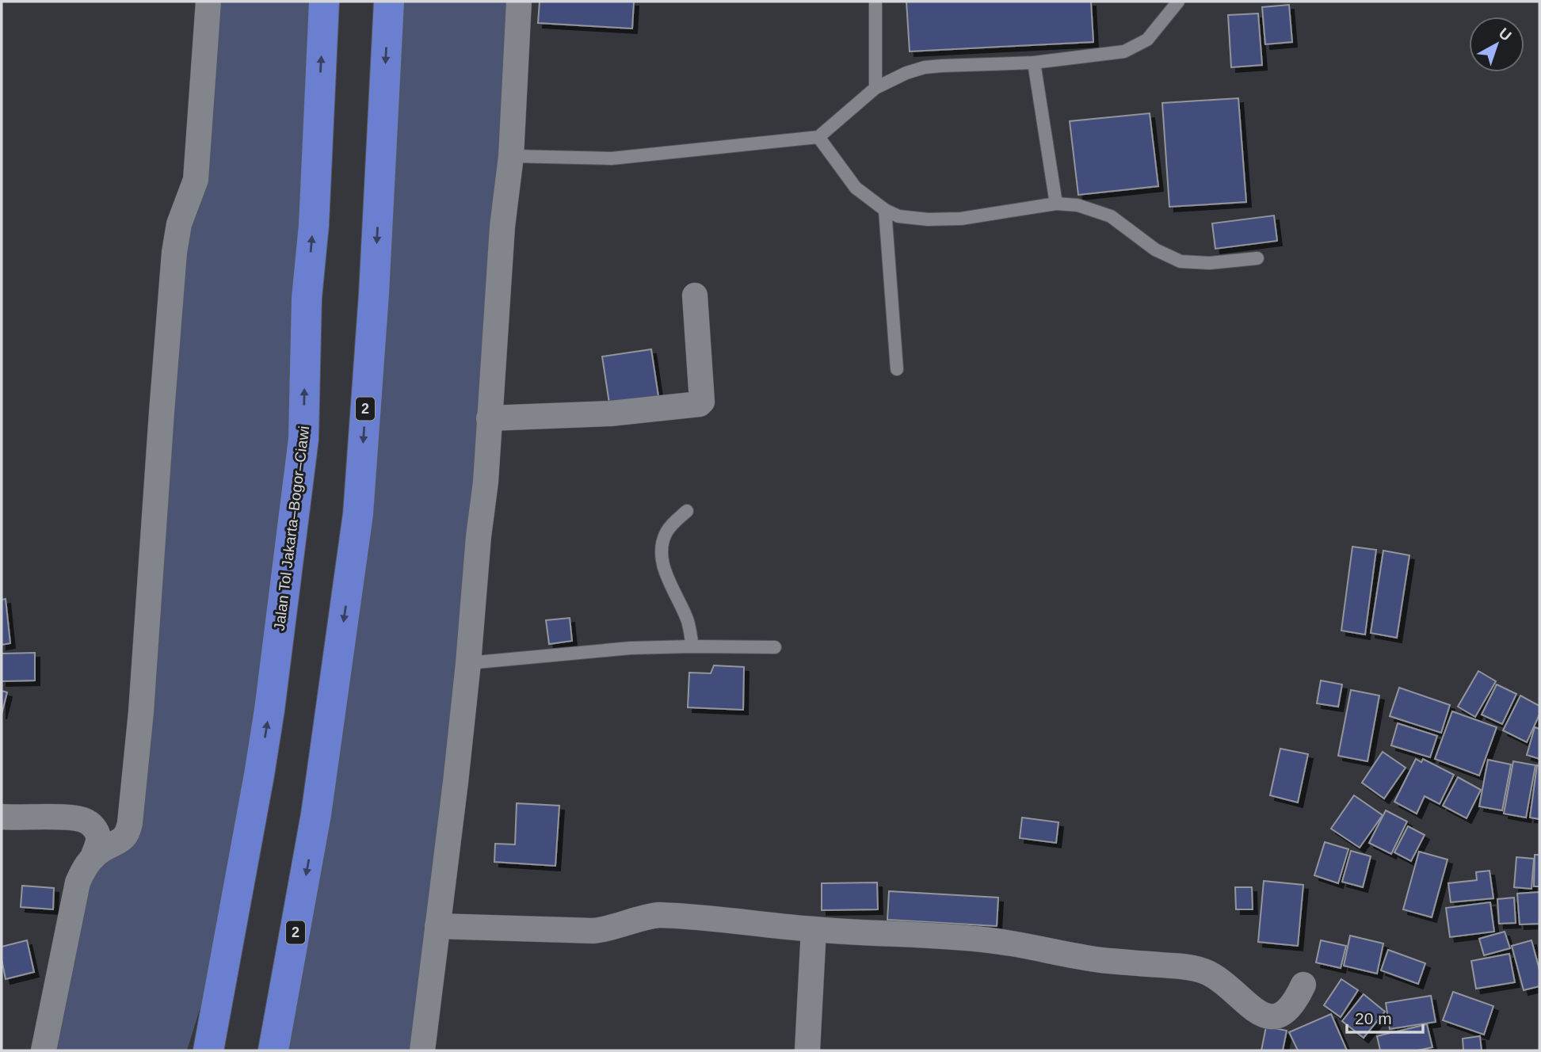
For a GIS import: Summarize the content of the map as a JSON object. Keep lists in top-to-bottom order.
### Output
{
  "streets": {
    "highway": ["2", "Jalan Tol Jakarta–Bogor–Ciawi"]
  },
  "scale_bar": "20 m",
  "north": "top right"
}
